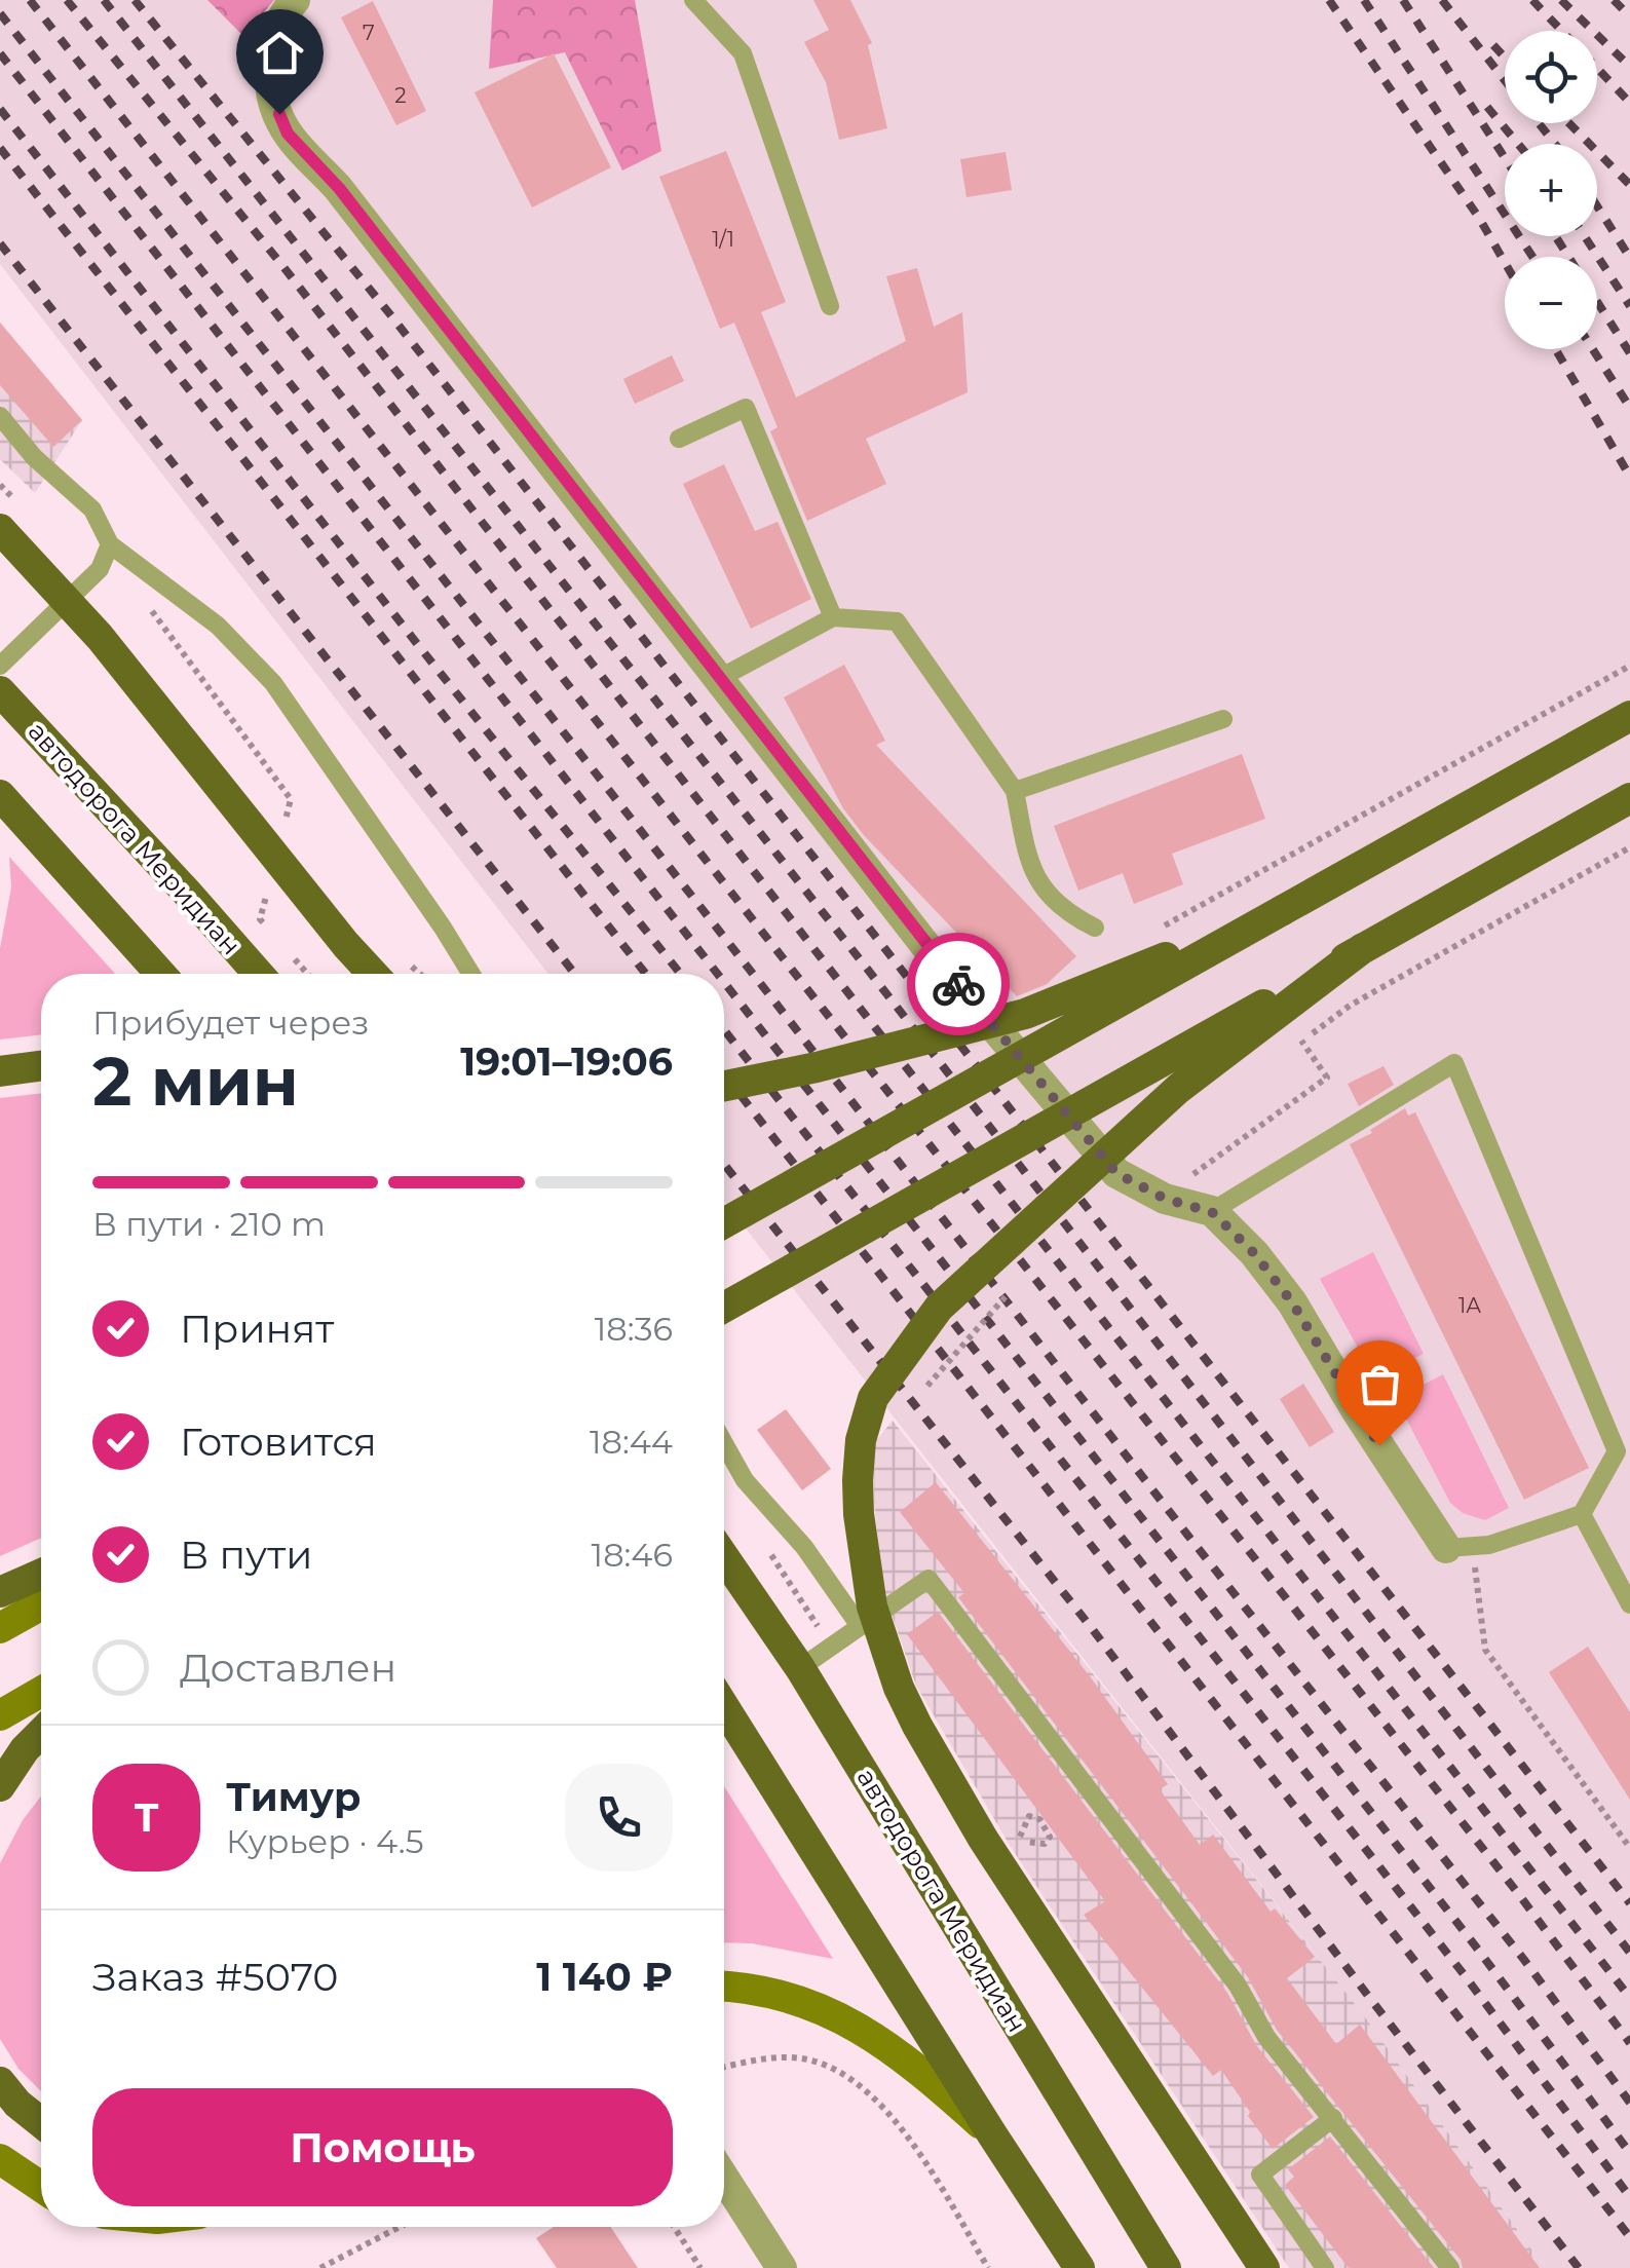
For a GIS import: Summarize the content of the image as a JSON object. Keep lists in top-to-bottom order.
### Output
{
  "streets": {
    "main road": ["автодорога Меридиан"]
  },
  "house_numbers": [
    "7",
    "2",
    "1/1",
    "1А"
  ],
  "page": {
    "map_buttons": ["+", "−"],
    "heading": ["2 мин", "Прибудет через", "19:01–19:06"],
    "panel": [
      "Тимур",
      "Курьер · 4.5",
      "Заказ #5070",
      "1 140 ₽"
    ],
    "bar": "В пути · 210 m",
    "list": [
      ["Принят", "18:36"],
      ["Готовится", "18:44"],
      ["В пути", "18:46"],
      "Доставлен"
    ],
    "round": "Т",
    "buttons": "Помощь"
  }
}
